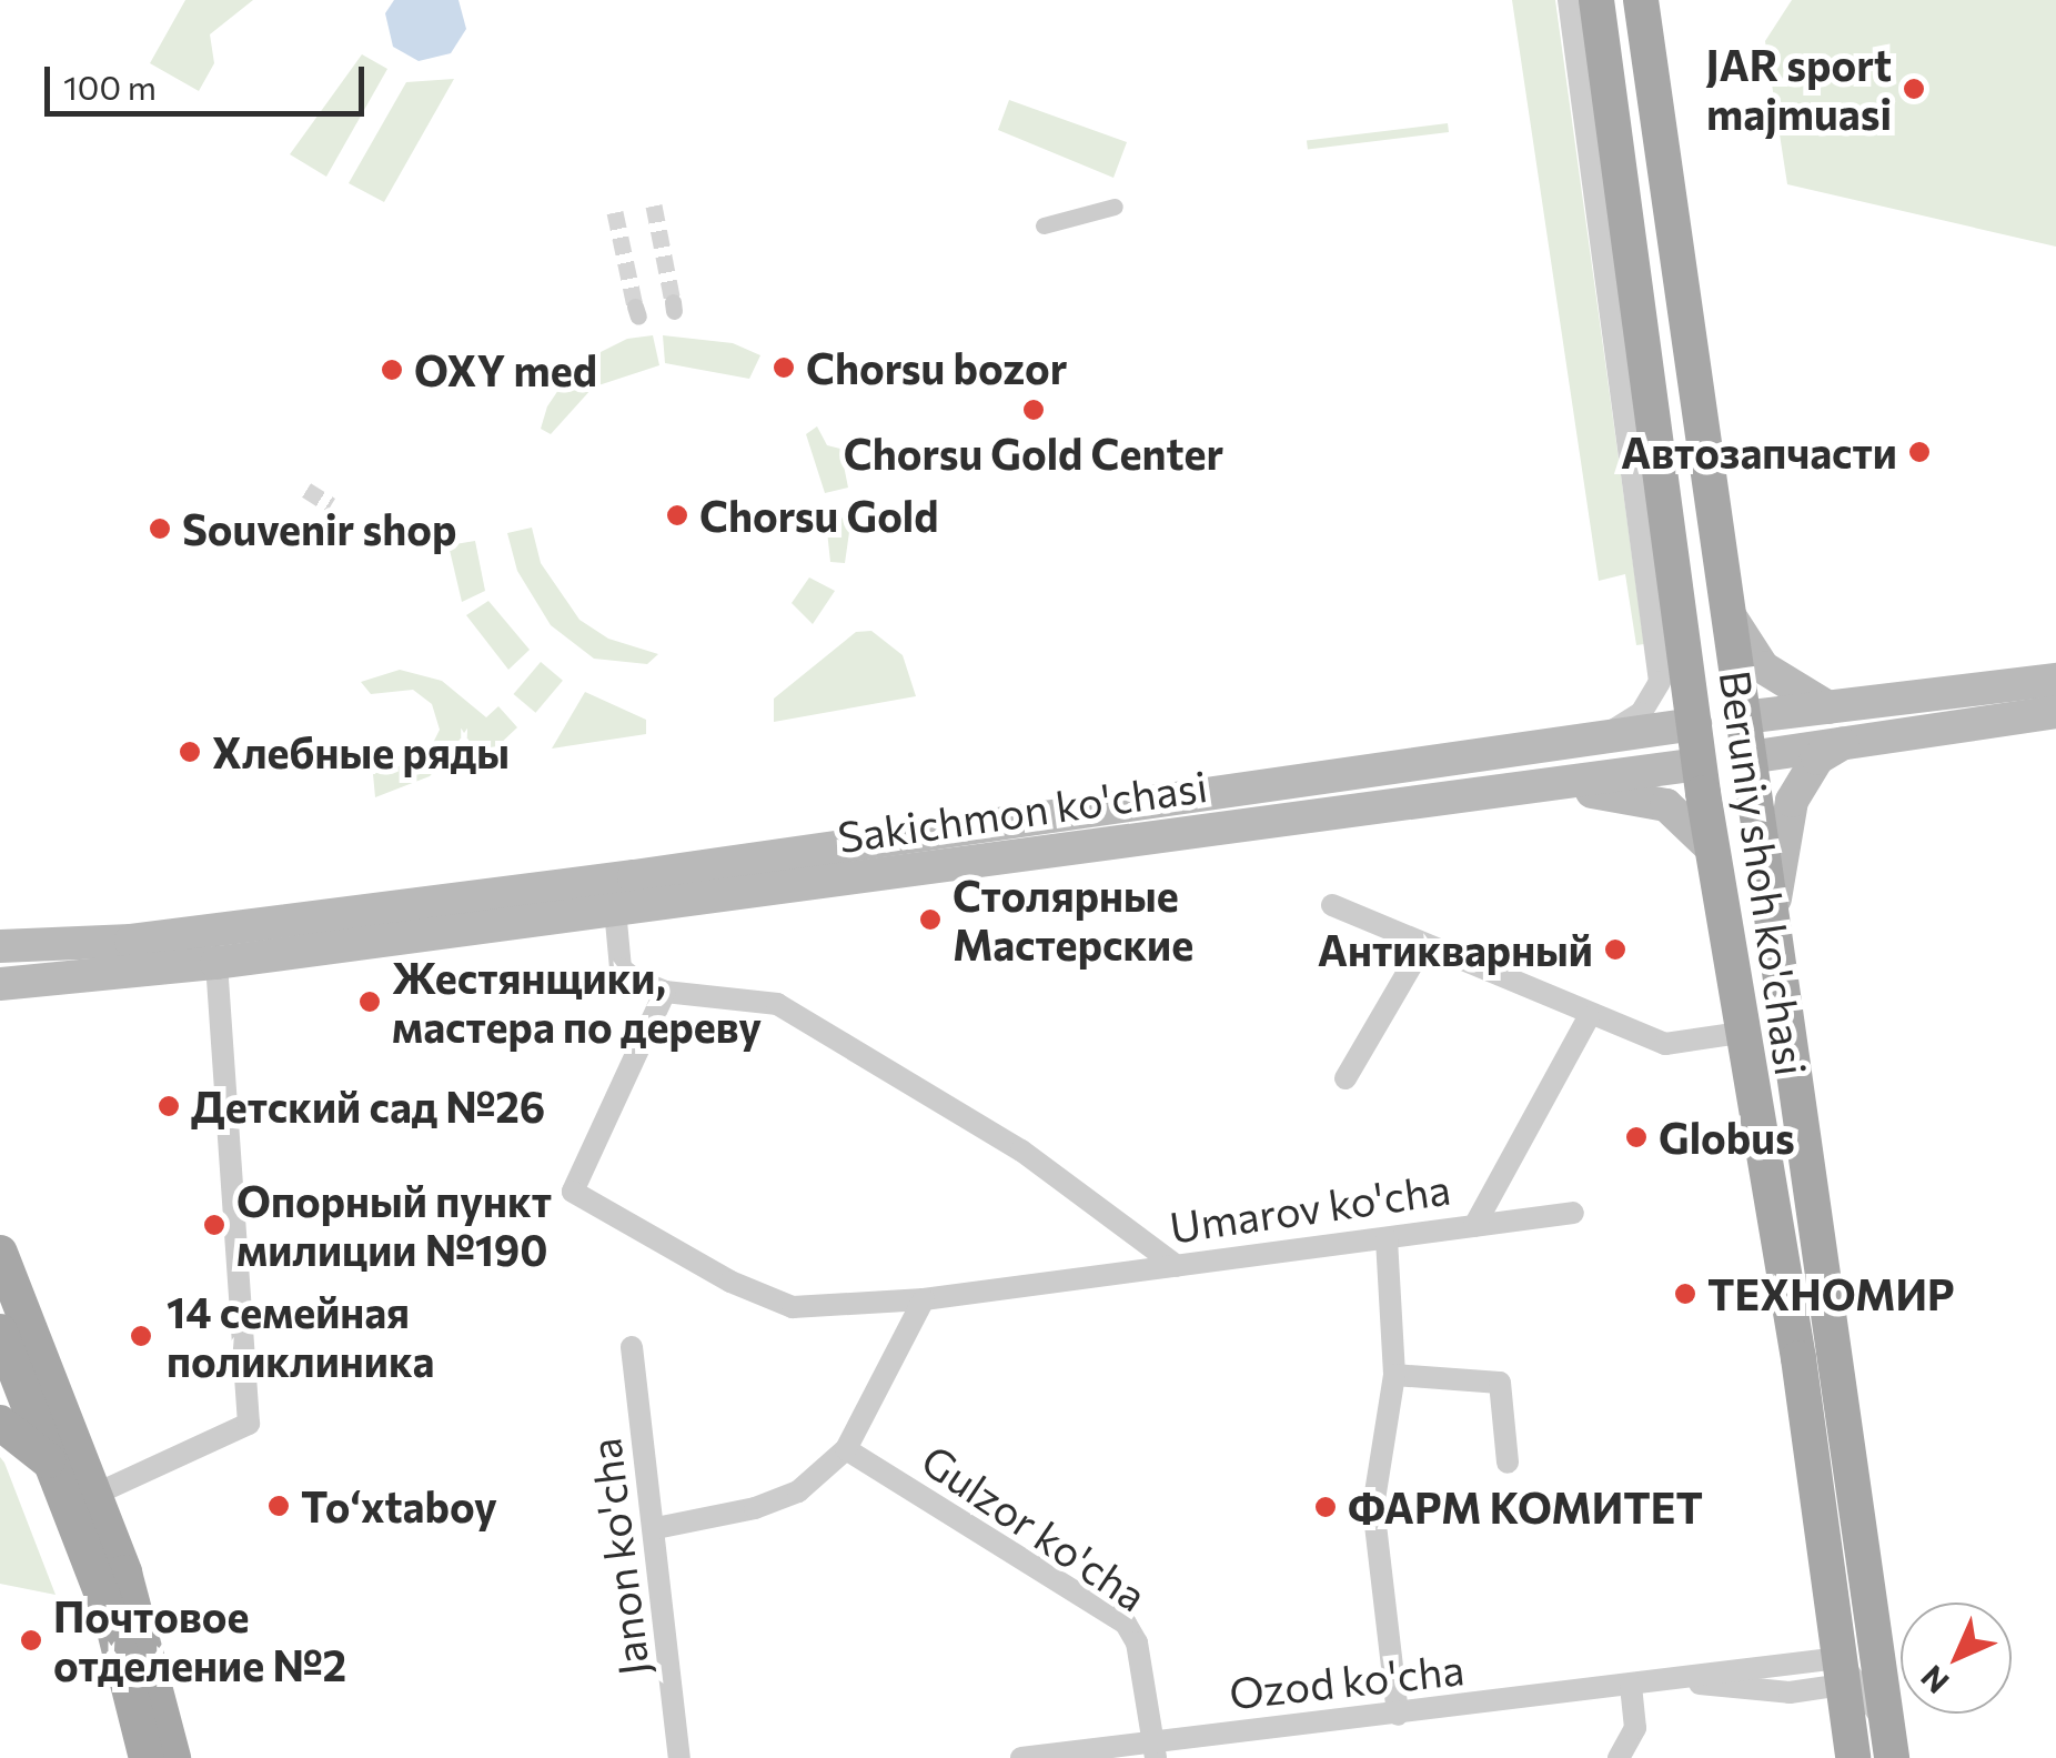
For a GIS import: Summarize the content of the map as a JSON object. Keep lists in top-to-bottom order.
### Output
{
  "streets": {
    "main road": ["Sakichmon ko'chasi", "Beruniy shoh ko'chasi"],
    "street": [
      "Umarov ko'cha",
      "Gulzor ko'cha",
      "Janon ko'cha",
      "Ozod ko'cha"
    ]
  },
  "crossings": [
    ["Sakichmon ko'chasi", "Beruniy shoh ko'chasi"],
    ["Beruniy shoh ko'chasi", "Ozod ko'cha"],
    ["Gulzor ko'cha", "Ozod ko'cha"]
  ],
  "places": [
    "JAR sport majmuasi",
    "Chorsu bozor",
    "OXY med",
    "Chorsu Gold Center",
    "Автозапчасти",
    "Chorsu Gold",
    "Souvenir shop",
    "Хлебные ряды",
    "Столярные Мастерские",
    "Антикварный",
    "Жестянщики, мастера по дереву",
    "Детский сад №26",
    "Globus",
    "Опорный пункт милиции №190",
    "ТЕХНОМИР",
    "14 семейная поликлиника",
    "Toʻxtaboy",
    "ФАРМ КОМИТЕТ",
    "Почтовое отделение №2"
  ],
  "scale_bar": "100 m",
  "north": "bottom left"
}
